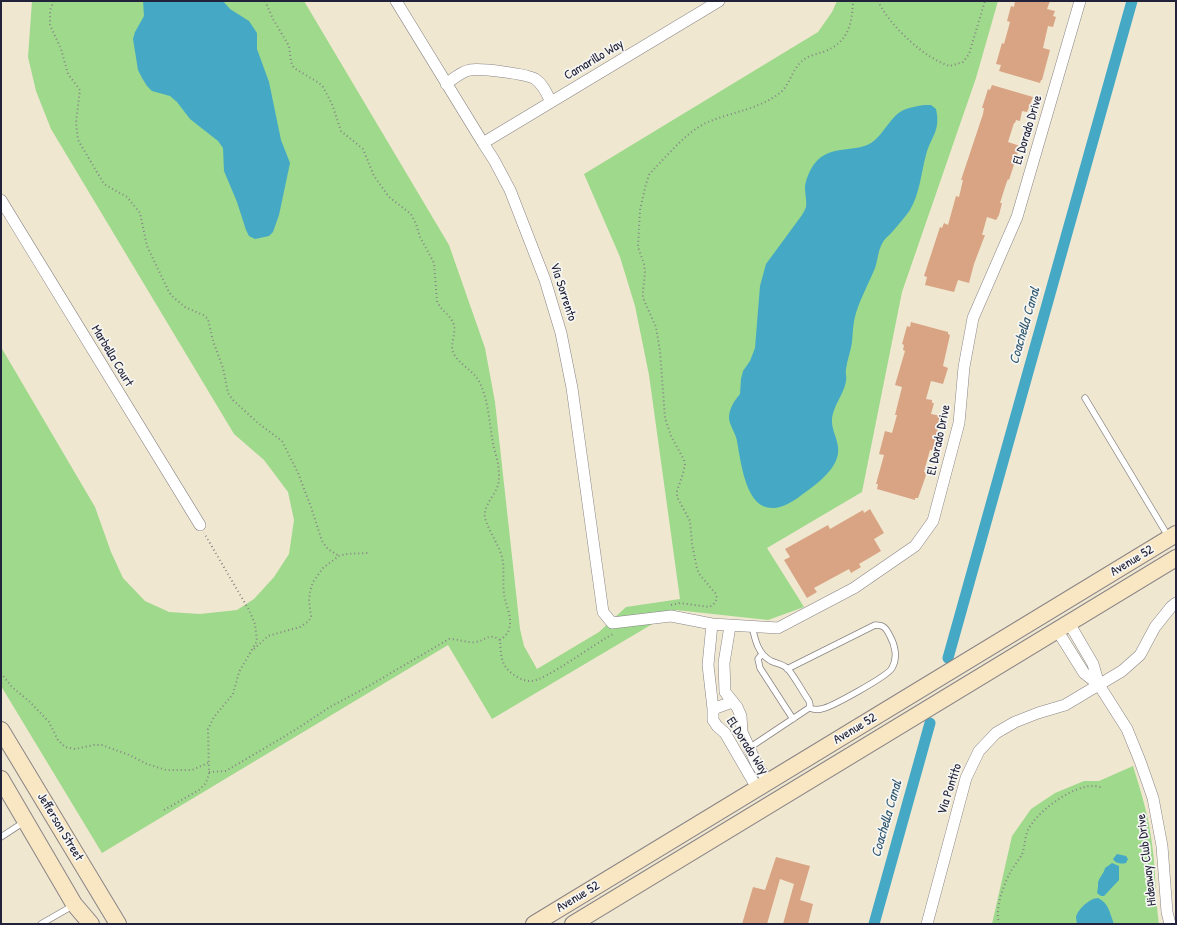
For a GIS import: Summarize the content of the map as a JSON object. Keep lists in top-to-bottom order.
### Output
{
  "streets": {
    "main road": ["Avenue 52", "Jefferson Street"],
    "street": [
      "Camarillo Way",
      "El Dorado Drive",
      "Via Sorrento",
      "Marbella Court",
      "El Dorado Way",
      "Via Pontito",
      "Hideaway Club Drive"
    ]
  },
  "crossings": [
    ["Camarillo Way", "Via Sorrento"],
    ["El Dorado Drive", "Via Sorrento"],
    ["El Dorado Drive", "El Dorado Way"],
    ["Avenue 52", "El Dorado Way"],
    ["Avenue 52", "Hideaway Club Drive"],
    ["Via Pontito", "Hideaway Club Drive"]
  ],
  "water": ["Coachella Canal"]
}
